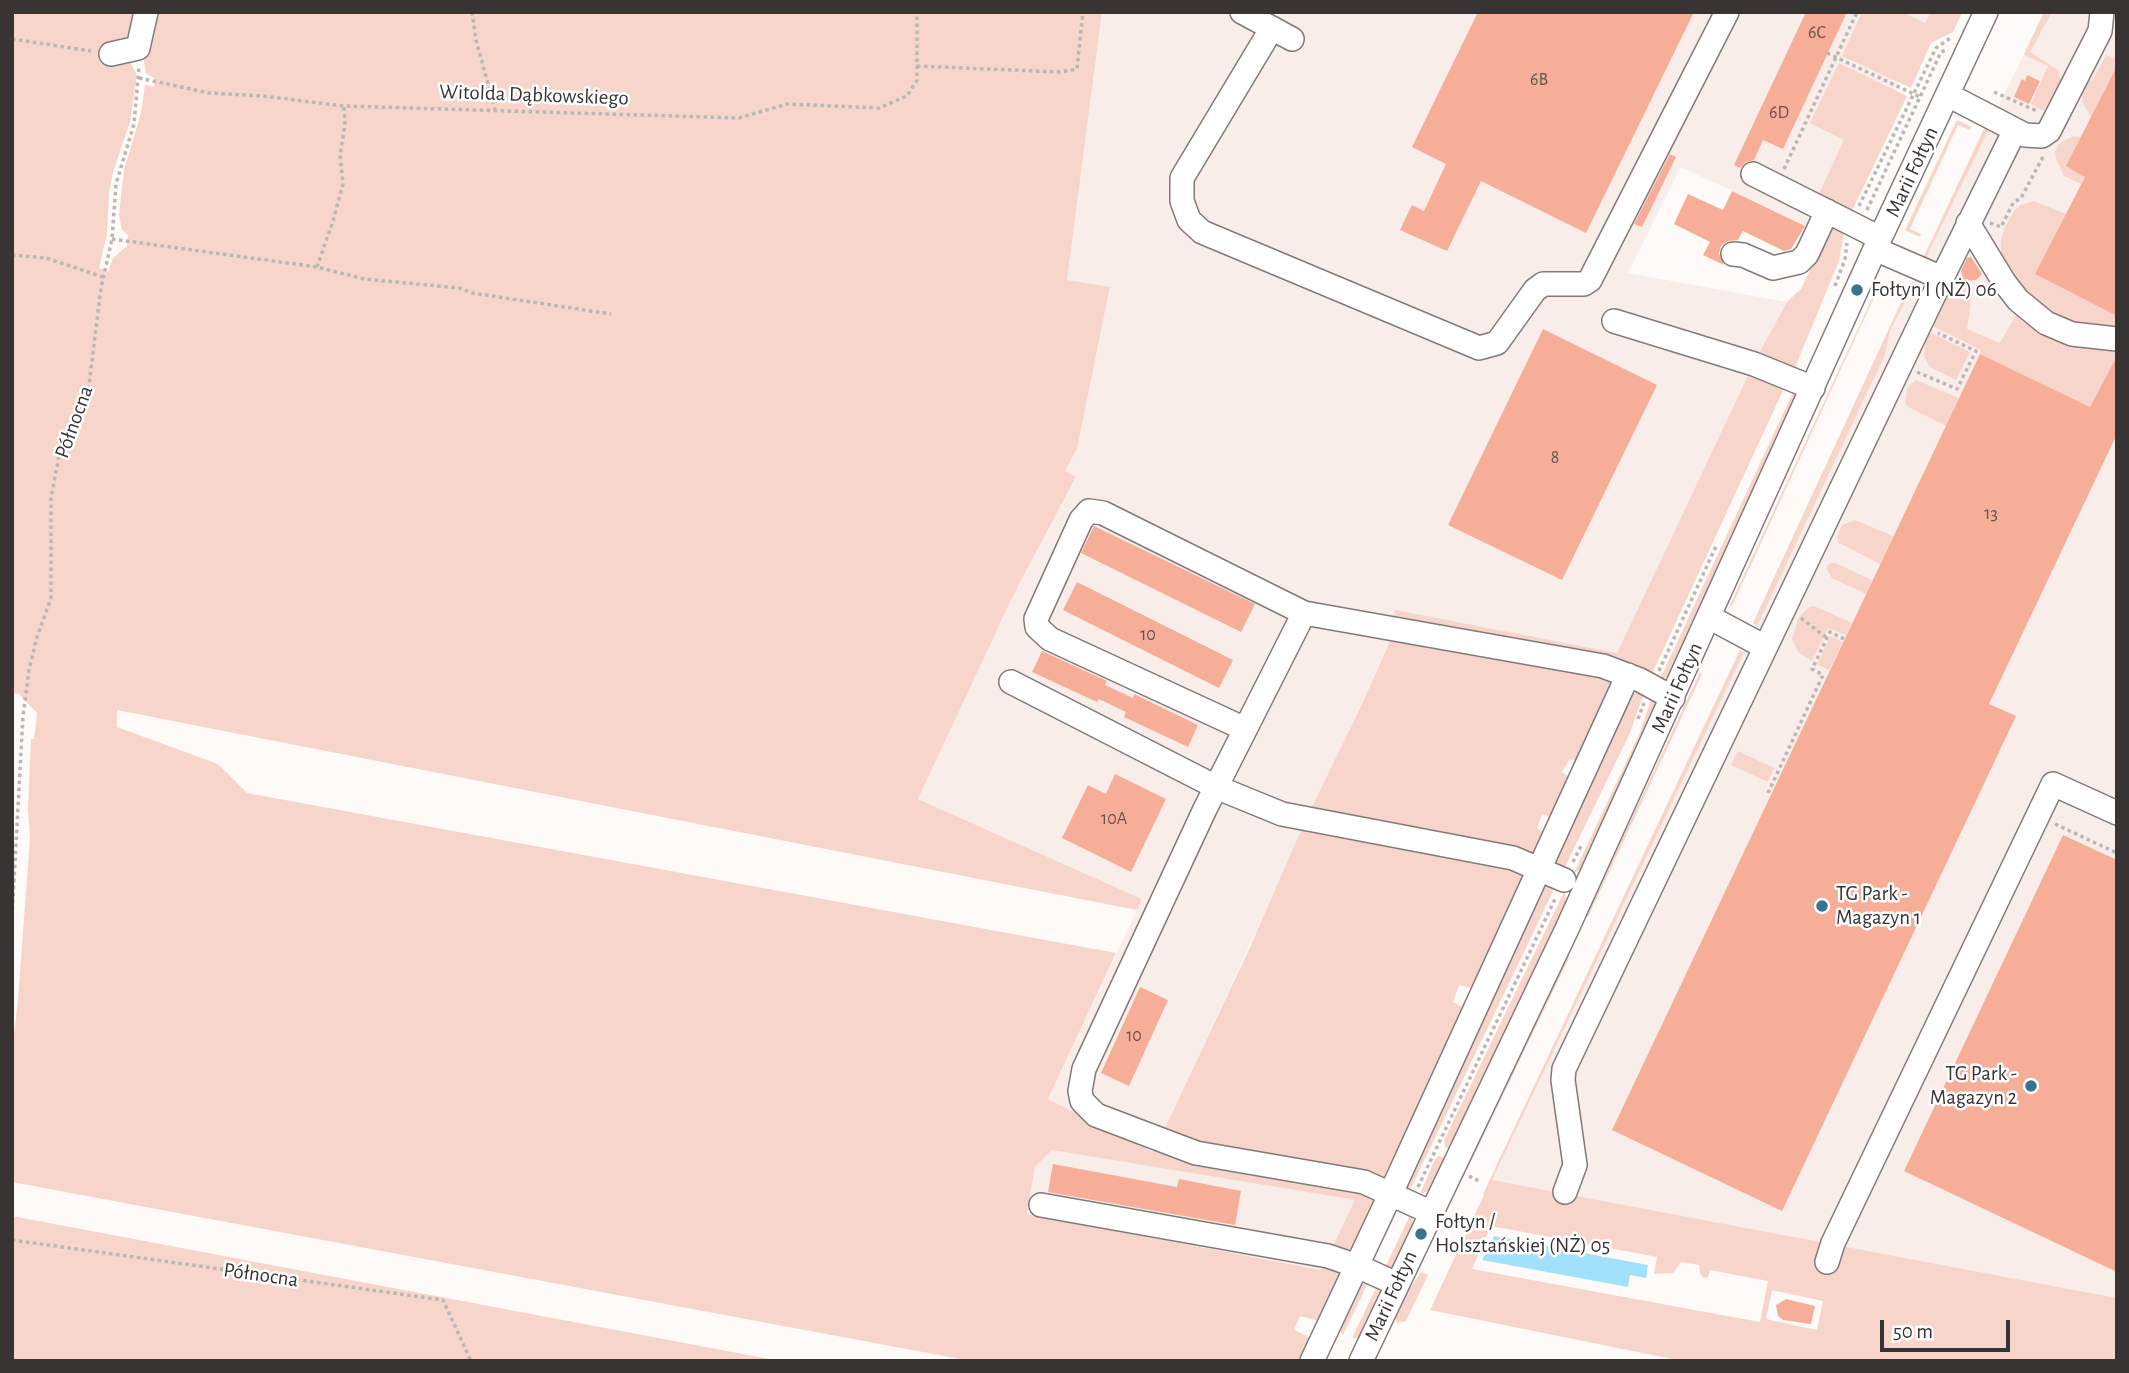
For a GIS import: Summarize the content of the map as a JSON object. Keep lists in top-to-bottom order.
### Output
{
  "streets": {
    "street": ["Marii Fołtyn"],
    "path": ["Witolda Dąbkowskiego", "Północna"]
  },
  "crossings": [
    ["Witolda Dąbkowskiego", "Północna"]
  ],
  "places": [
    "Fołtyn I (NŻ) 06",
    "TG Park - Magazyn 1",
    "TG Park - Magazyn 2",
    "Fołtyn / Holsztańskiej (NŻ) 05"
  ],
  "house_numbers": [
    "6C",
    "6B",
    "6D",
    "8",
    "13",
    "10",
    "10A",
    "10"
  ],
  "scale_bar": "50 m"
}
